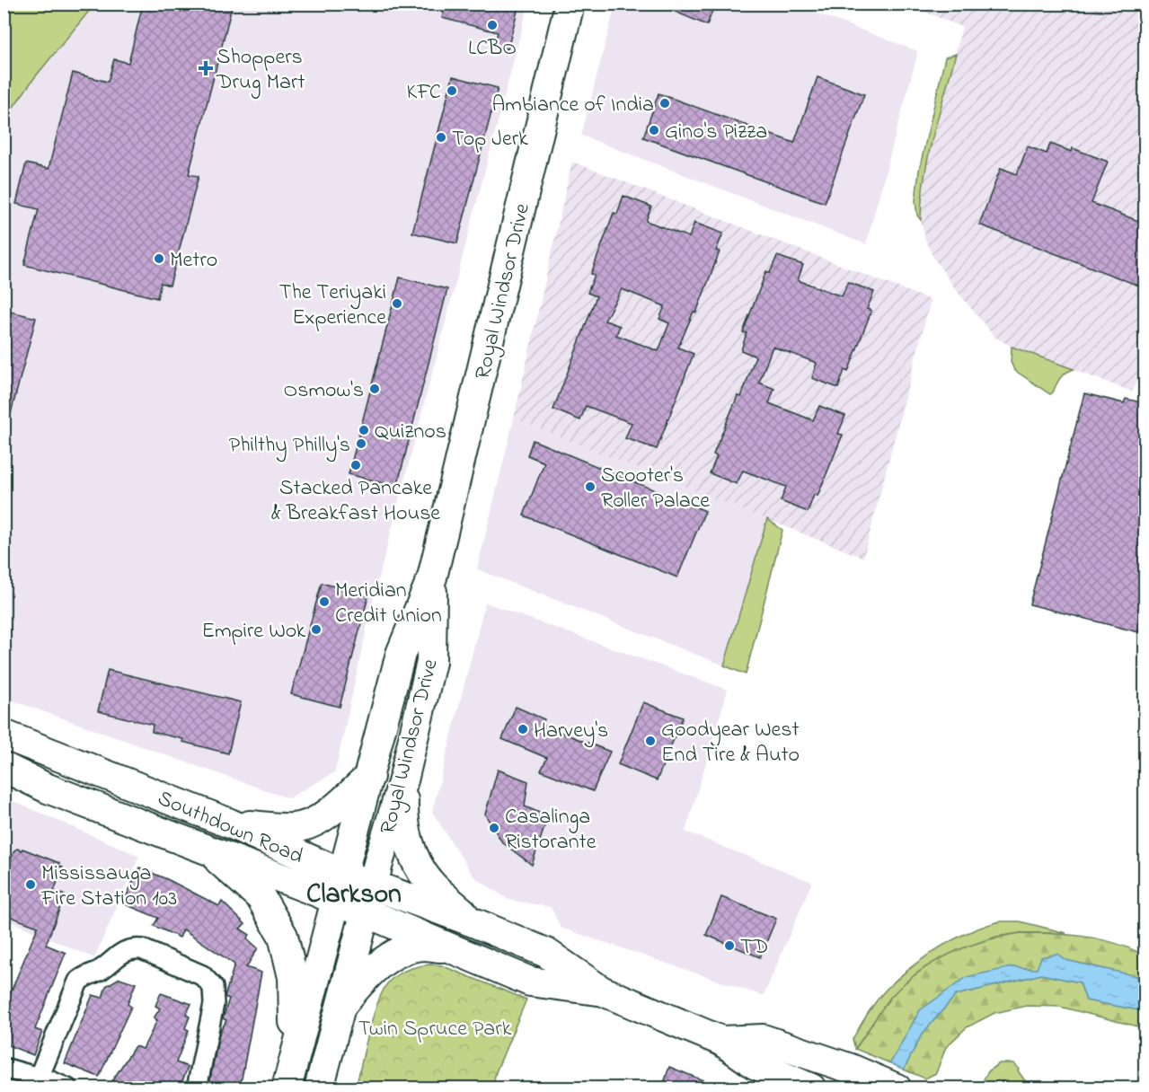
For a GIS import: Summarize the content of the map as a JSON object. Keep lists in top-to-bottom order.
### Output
{
  "streets": {
    "main road": ["Royal Windsor Drive", "Southdown Road"]
  },
  "crossings": [
    ["Royal Windsor Drive", "Southdown Road"]
  ],
  "districts": ["Clarkson"],
  "parks": ["Twin Spruce Park"],
  "places": {
    "other": [
      "LCBO",
      "KFC",
      "Ambiance of India",
      "Gino's Pizza",
      "Top Jerk",
      "Metro",
      "The Teriyaki Experience",
      "Osmow's",
      "Quiznos",
      "Philthy Philly's",
      "Stacked Pancake & Breakfast House",
      "Scooter's Roller Palace",
      "Meridian Credit Union",
      "Empire Wok",
      "Harvey's",
      "Goodyear West End Tire & Auto",
      "Casalinga Ristorante",
      "Mississauga Fire Station 103",
      "TD"
    ],
    "health": ["Shoppers Drug Mart"]
  }
}
